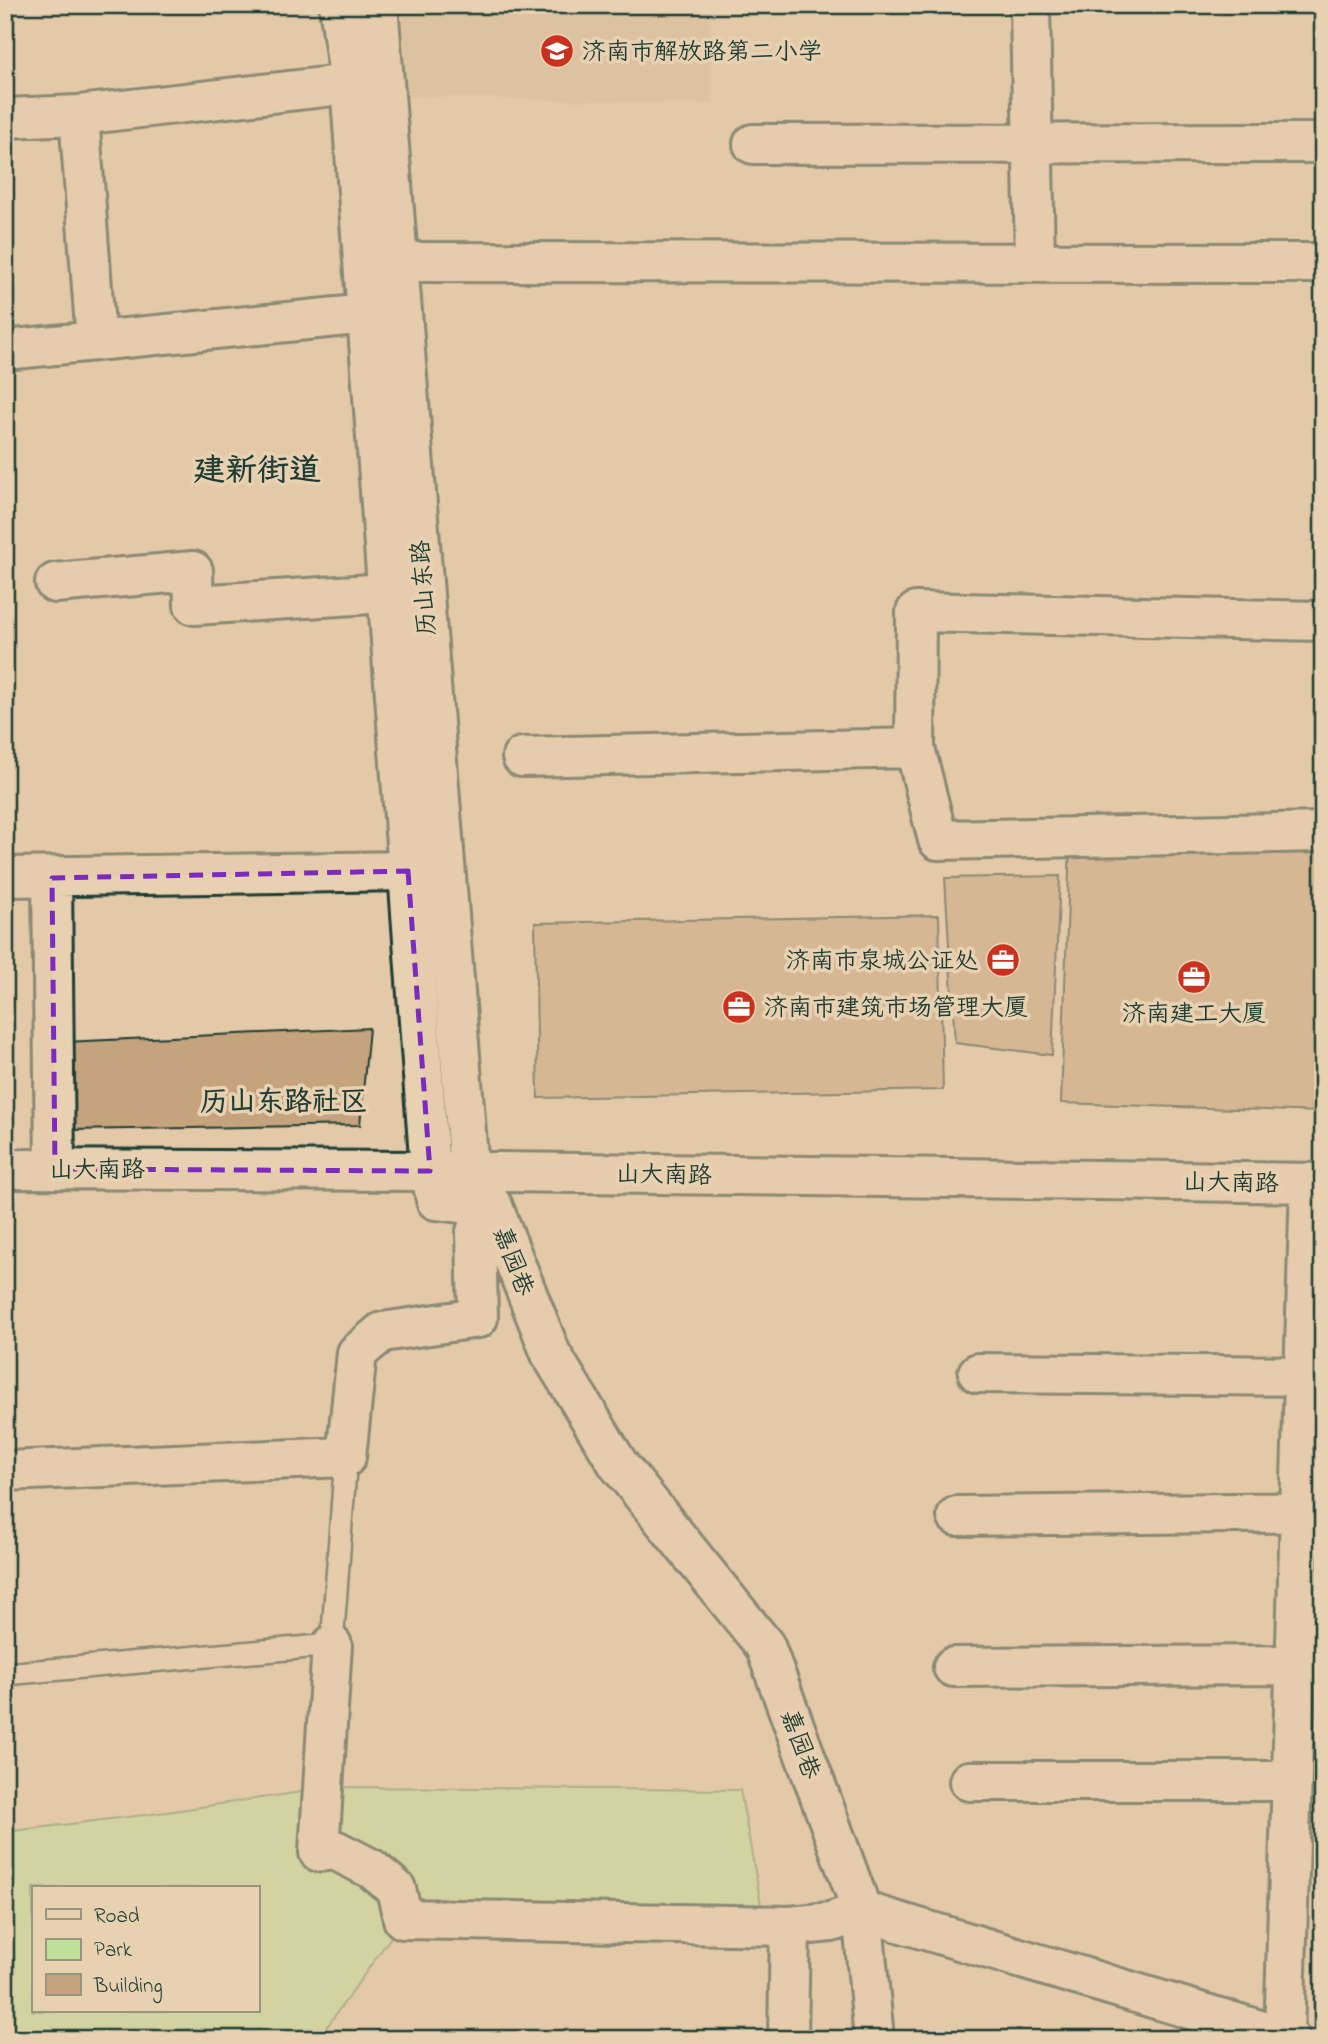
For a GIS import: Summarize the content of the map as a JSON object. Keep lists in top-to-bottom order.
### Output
{
  "streets": {
    "street": ["历山东路", "山大南路", "嘉园巷"]
  },
  "crossings": [
    ["历山东路", "山大南路"],
    ["历山东路", "嘉园巷"],
    ["山大南路", "嘉园巷"]
  ],
  "districts": ["建新街道", "历山东路社区"],
  "places": {
    "school or university": ["济南市解放路第二小学"],
    "office": ["济南市泉城公证处", "济南建工大厦", "济南市建筑市场管理大厦"]
  },
  "legend": ["Road", "Park", "Building"]
}
